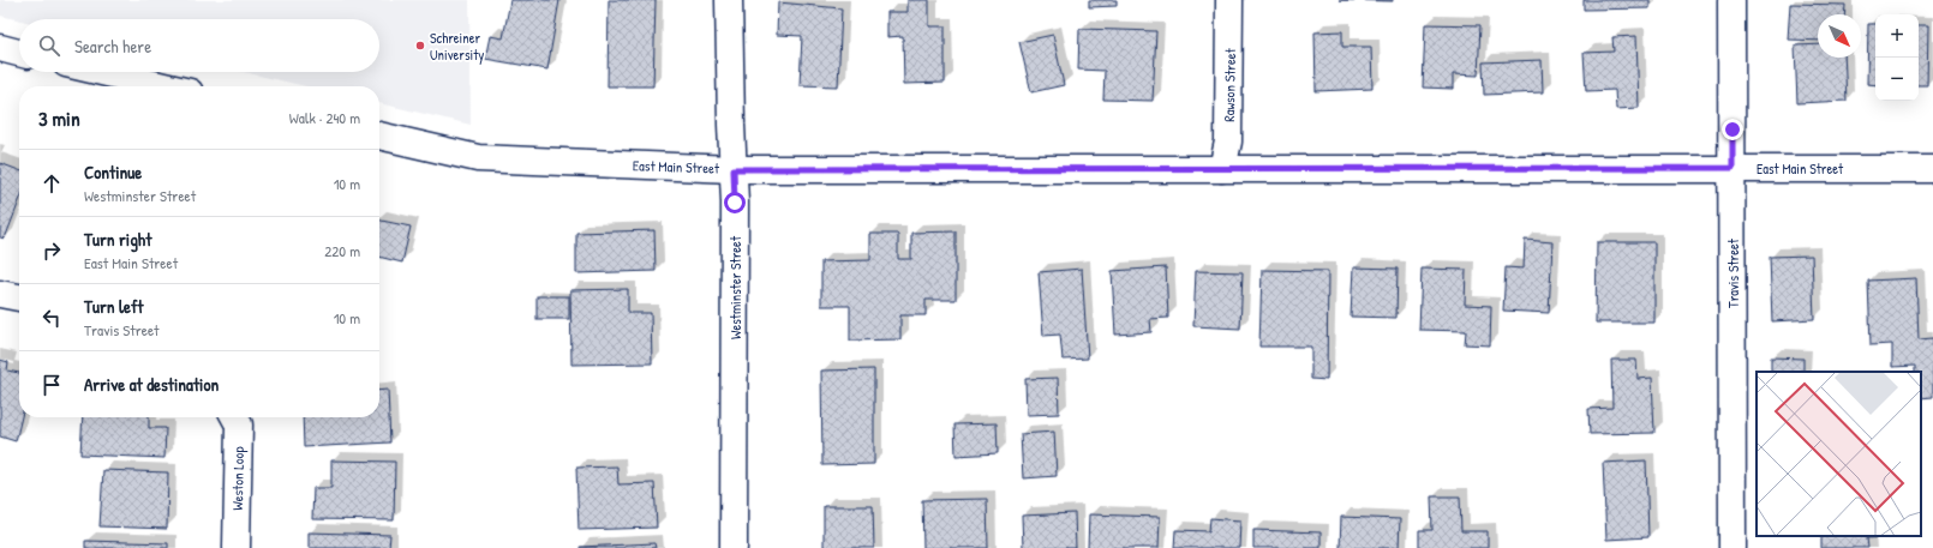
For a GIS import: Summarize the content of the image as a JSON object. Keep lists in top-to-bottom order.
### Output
{
  "streets": {
    "street": [
      "Rawson Street",
      "East Main Street",
      "Travis Street",
      "Westminster Street",
      "Weston Loop"
    ]
  },
  "crossings": [
    ["Rawson Street", "East Main Street"],
    ["East Main Street", "Travis Street"],
    ["East Main Street", "Westminster Street"]
  ],
  "places": ["Schreiner University"],
  "north": "bottom right",
  "page": {
    "map_buttons": ["+", "−"],
    "search": "Search here",
    "heading": ["3 min", "Walk · 240 m"],
    "list": [
      ["Continue", "Westminster Street", "10 m"],
      ["Turn right", "East Main Street", "220 m"],
      ["Turn left", "Travis Street", "10 m"],
      "Arrive at destination"
    ]
  }
}
